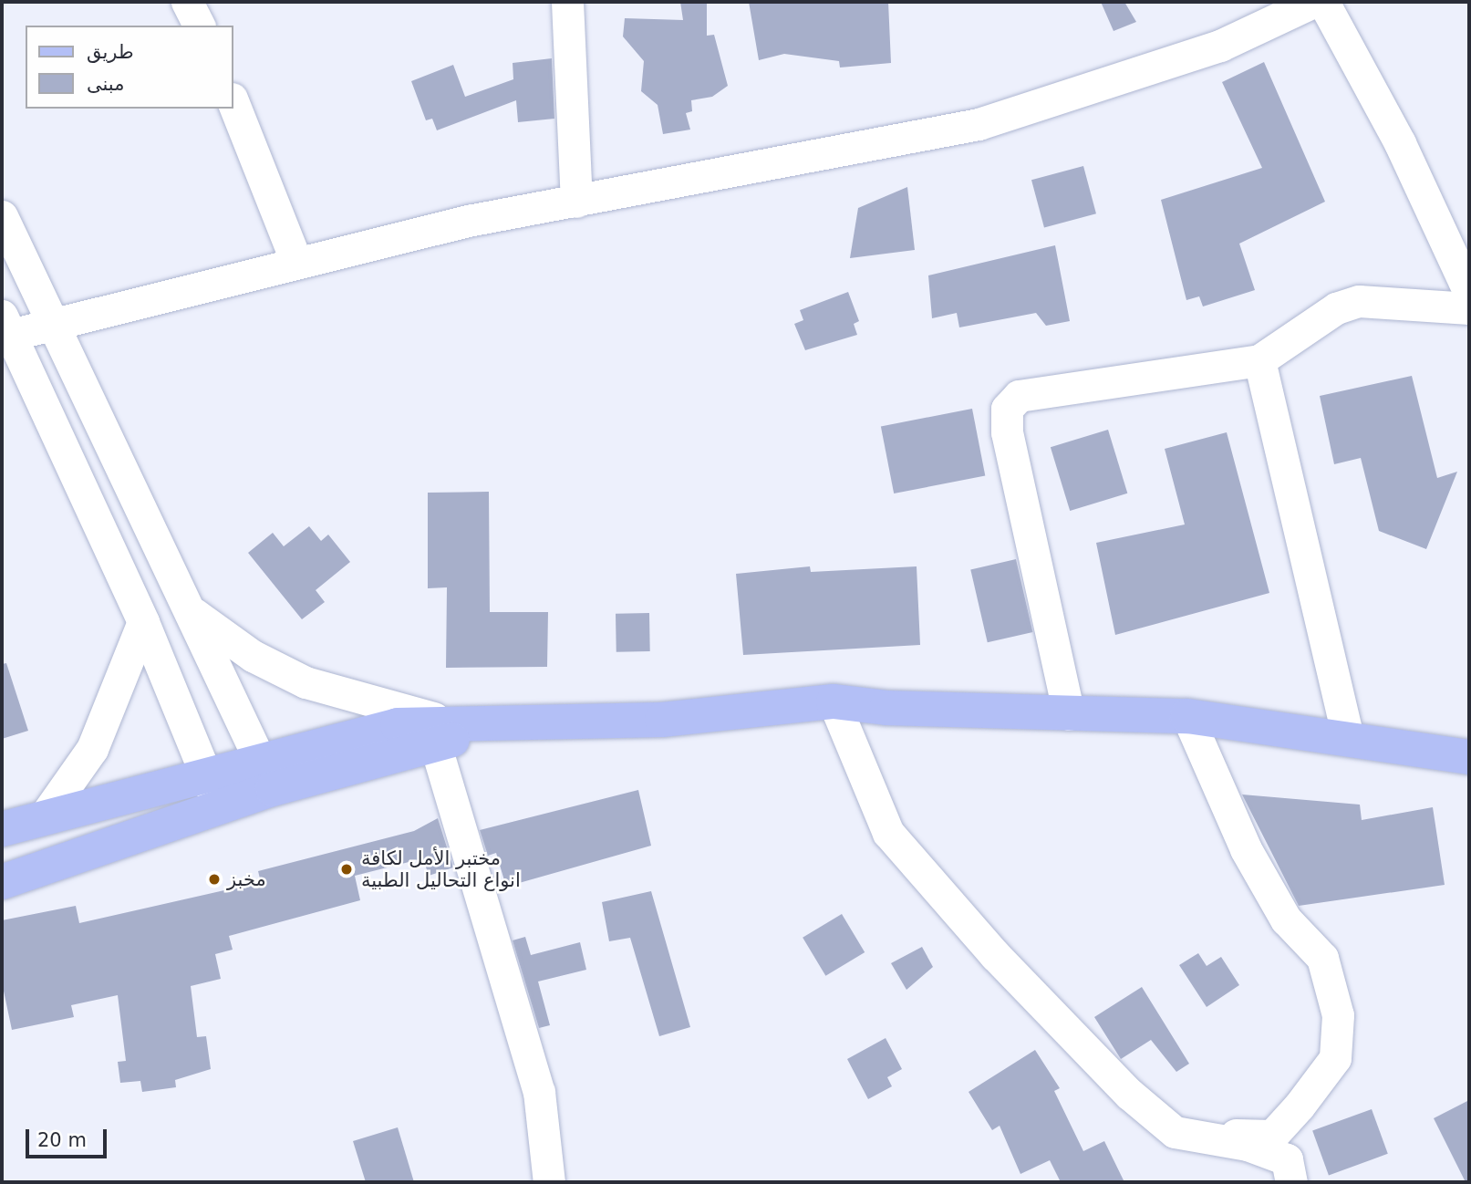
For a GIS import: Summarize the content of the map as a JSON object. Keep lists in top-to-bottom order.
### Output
{
  "places": ["مختبر الأمل لكافة انواع التحاليل الطبية", "مخبز"],
  "legend": ["طريق", "مبنى"],
  "scale_bar": "20 m"
}
